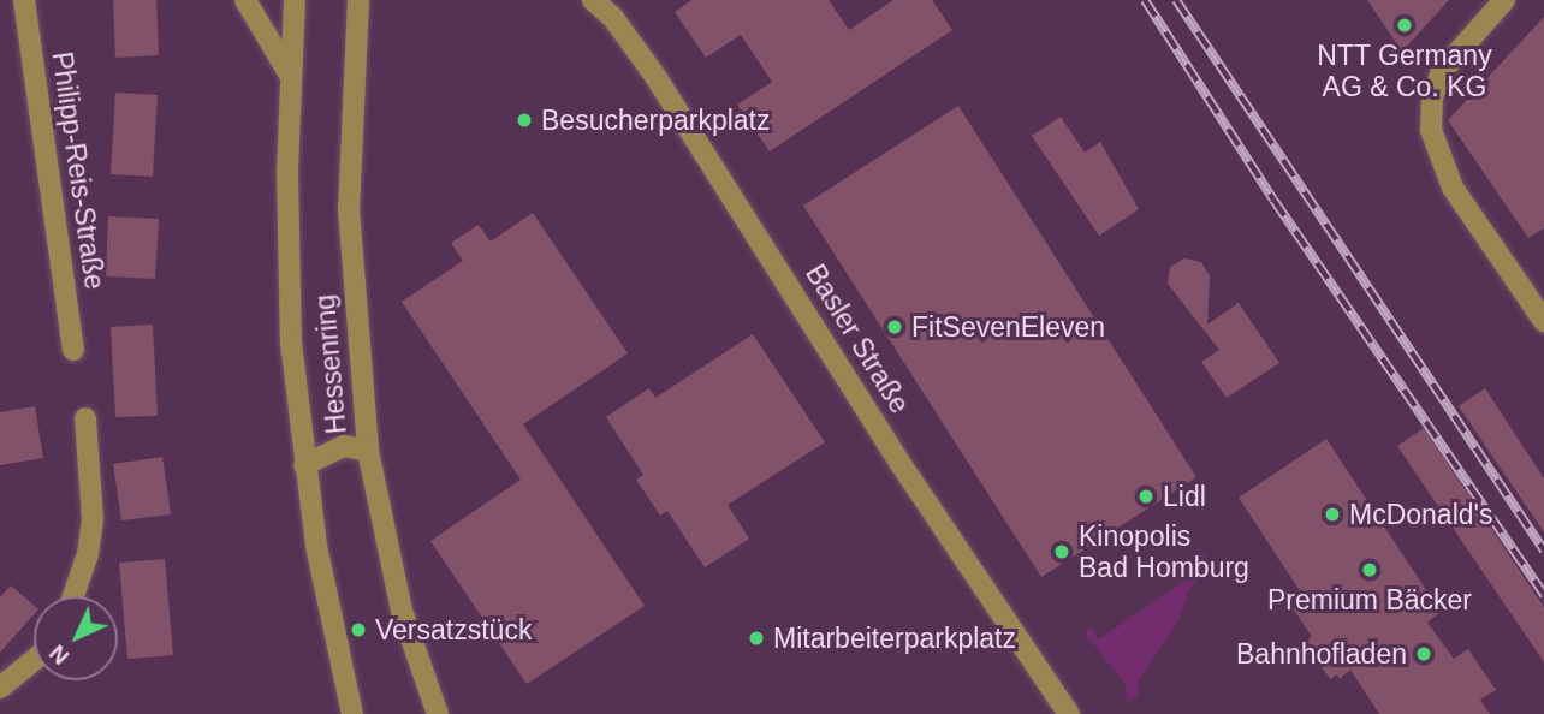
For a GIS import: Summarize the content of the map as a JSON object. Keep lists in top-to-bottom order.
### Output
{
  "streets": {
    "street": ["Philipp-Reis-Straße", "Basler Straße", "Hessenring"]
  },
  "places": [
    "NTT Germany AG & Co. KG",
    "Besucherparkplatz",
    "FitSevenEleven",
    "Lidl",
    "McDonald's",
    "Kinopolis Bad Homburg",
    "Premium Bäcker",
    "Versatzstück",
    "Mitarbeiterparkplatz",
    "Bahnhofladen"
  ],
  "north": "bottom left"
}
